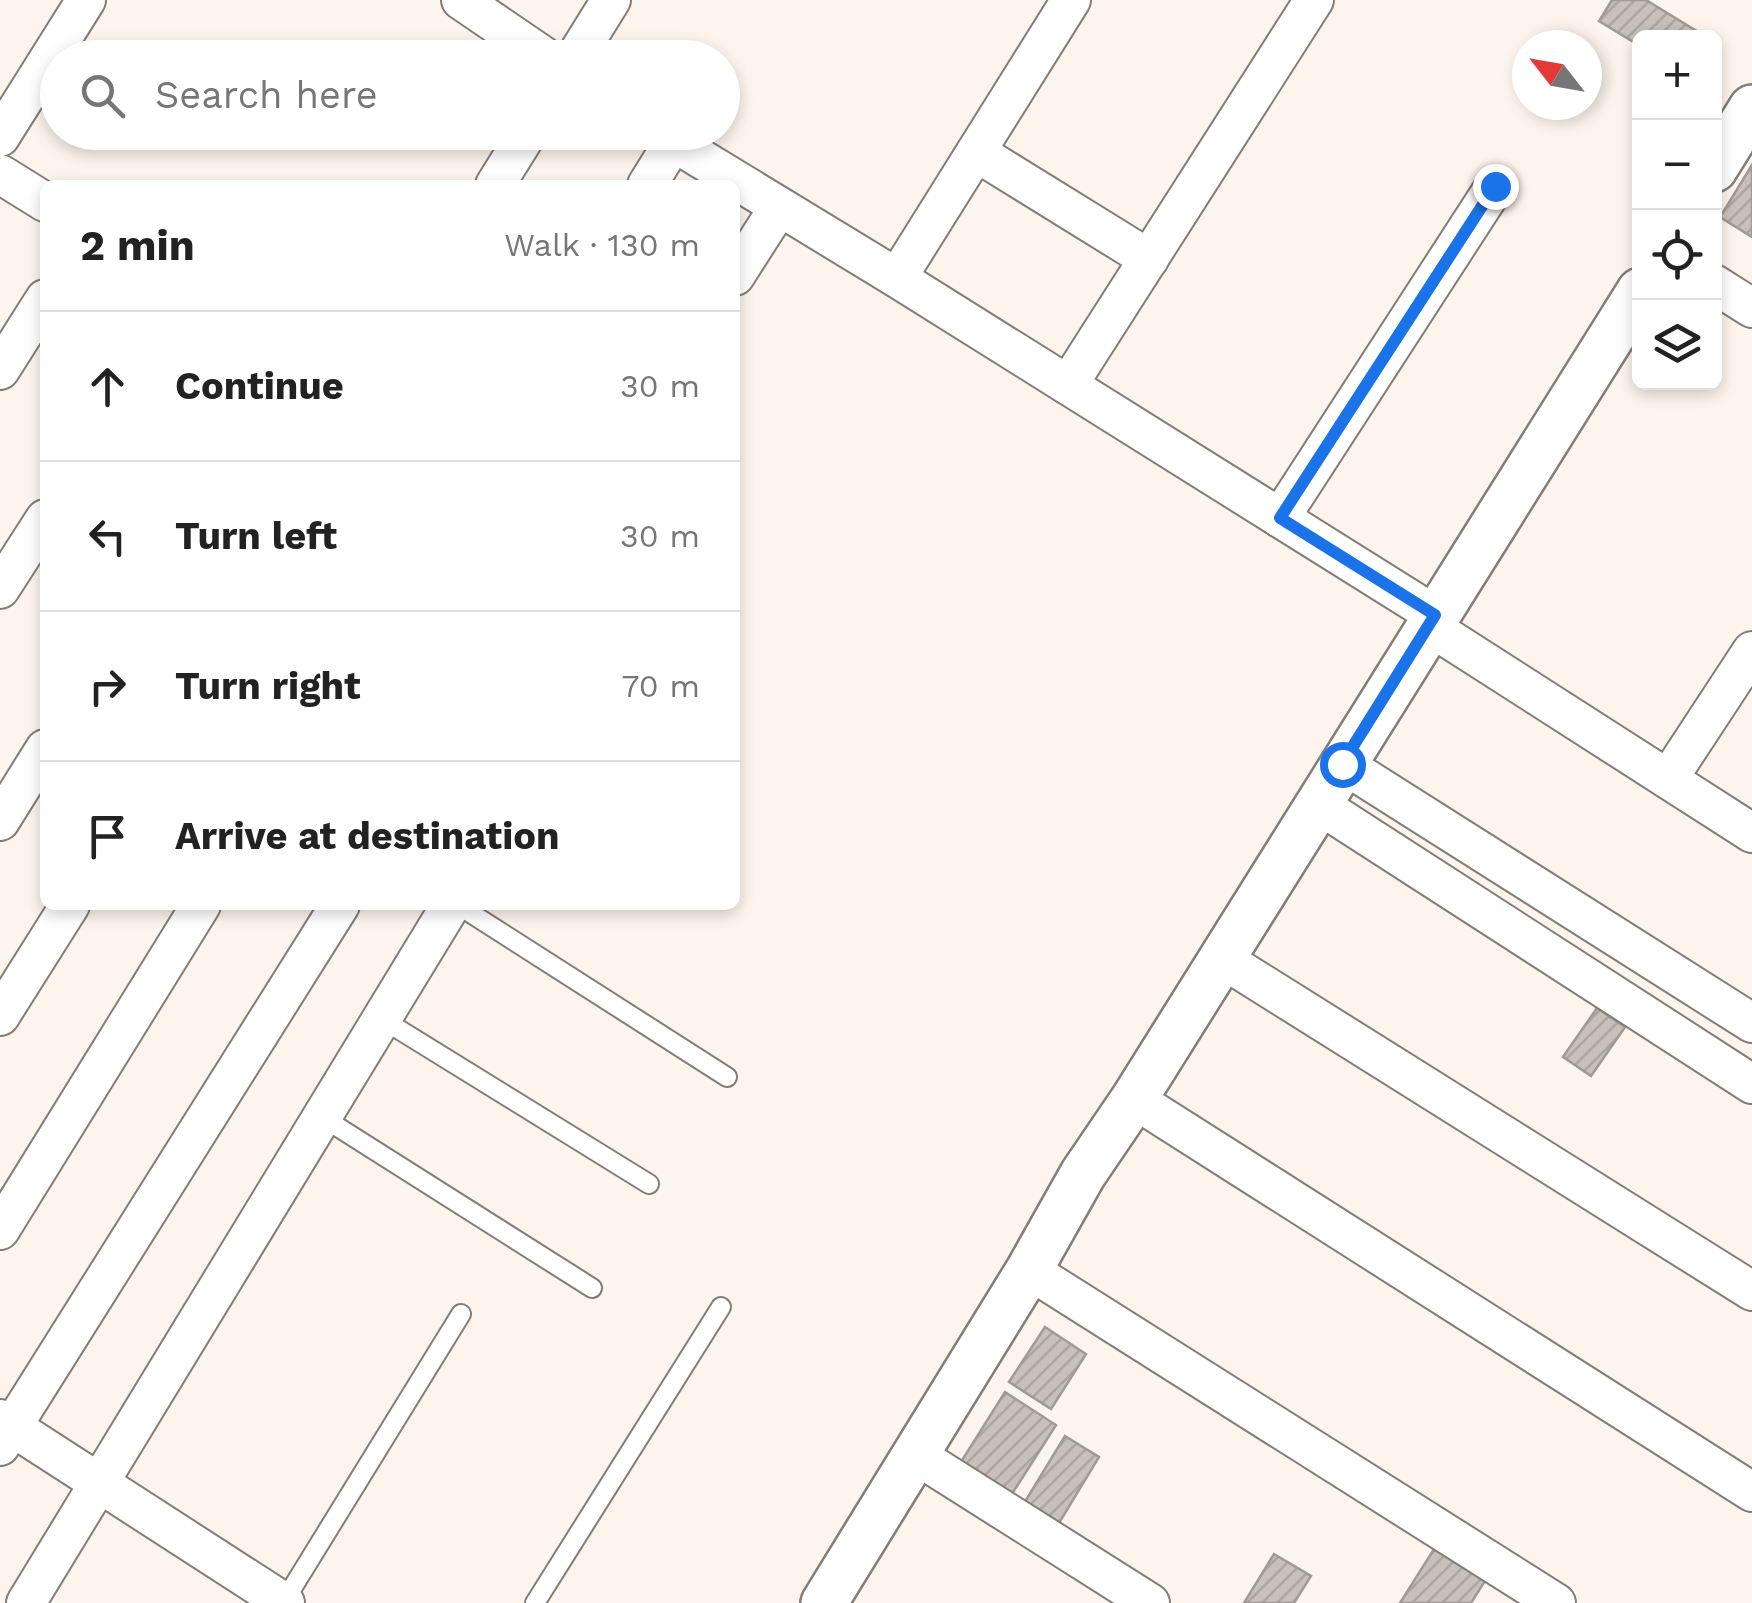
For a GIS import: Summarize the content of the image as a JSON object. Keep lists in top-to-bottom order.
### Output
{
  "north": "top left",
  "page": {
    "map_buttons": ["+", "−"],
    "search": "Search here",
    "heading": ["2 min", "Walk · 130 m"],
    "list": [
      ["Continue", "30 m"],
      ["Turn left", "30 m"],
      ["Turn right", "70 m"],
      "Arrive at destination"
    ]
  }
}
